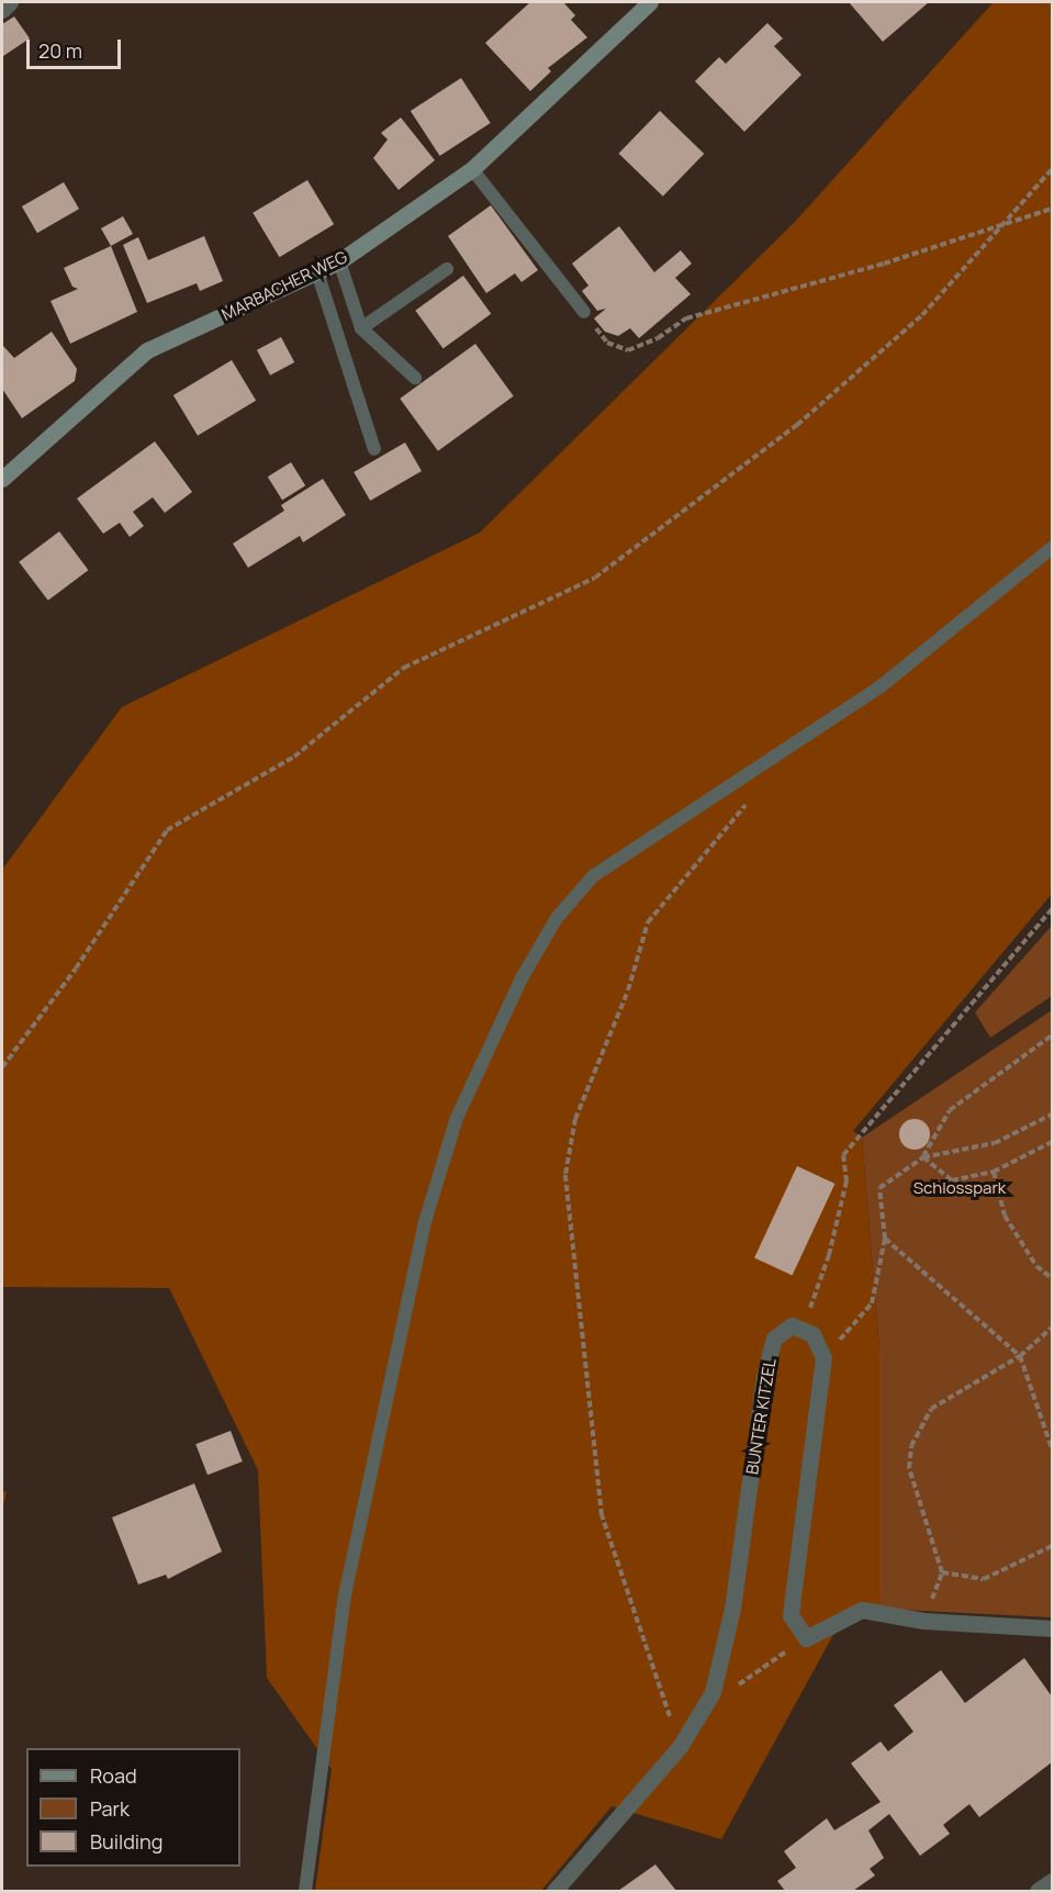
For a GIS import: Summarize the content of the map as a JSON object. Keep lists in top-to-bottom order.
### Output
{
  "streets": {
    "main road": ["MARBACHER WEG"],
    "street": ["BUNTER KITZEL"]
  },
  "parks": ["Schlosspark"],
  "legend": ["Road", "Park", "Building"],
  "scale_bar": "20 m"
}
